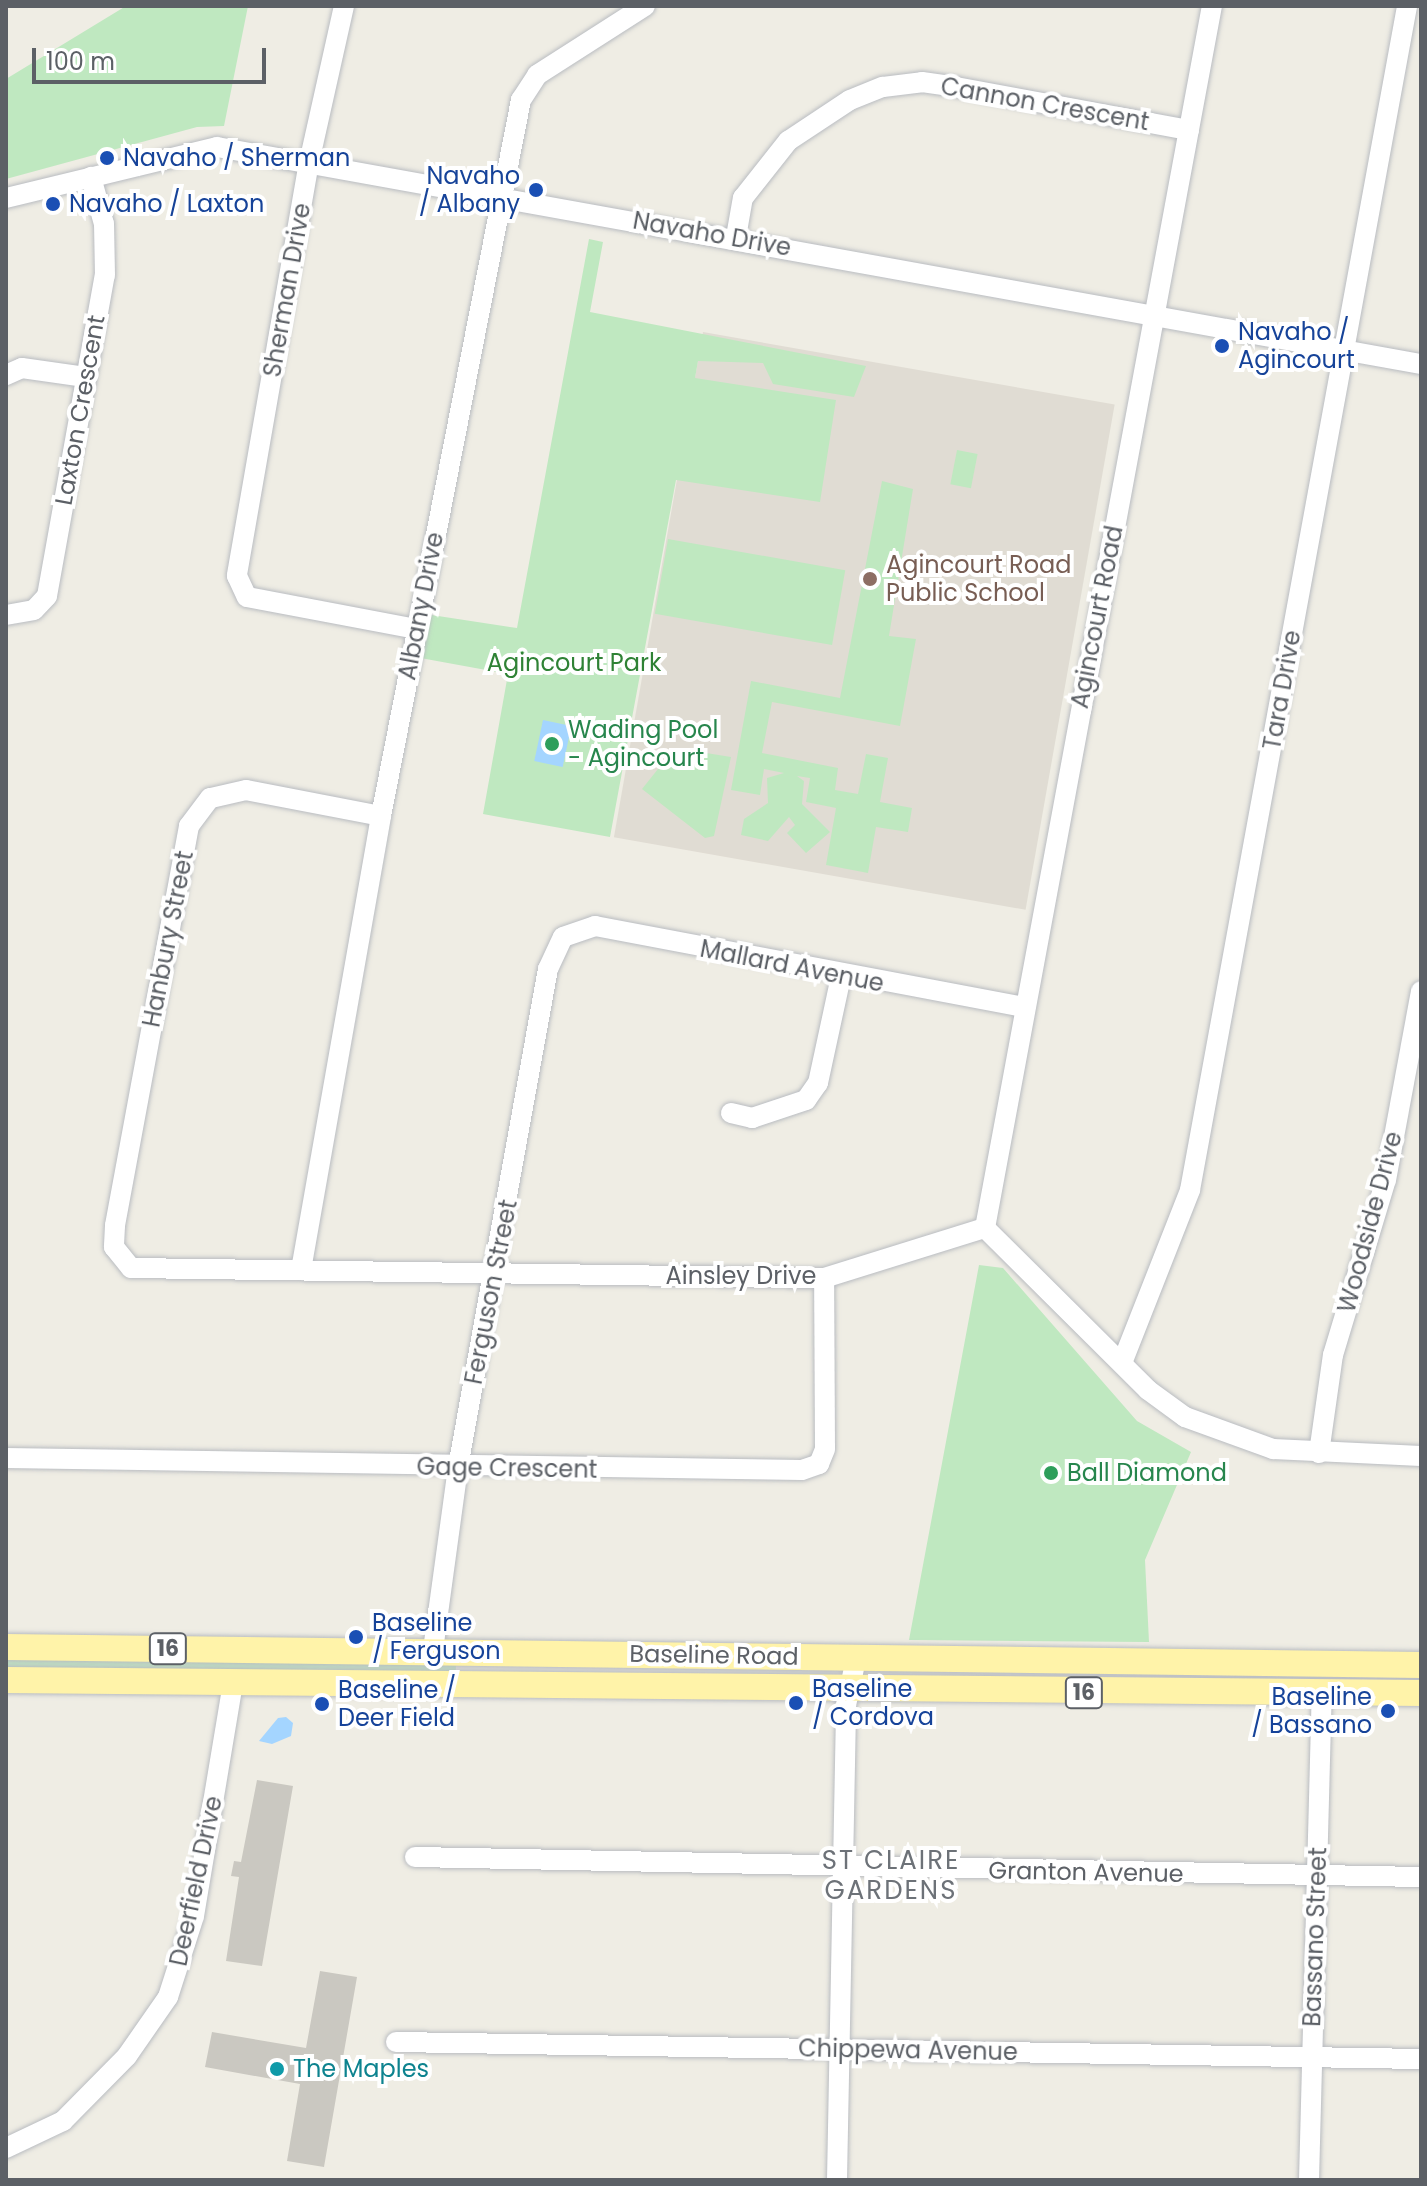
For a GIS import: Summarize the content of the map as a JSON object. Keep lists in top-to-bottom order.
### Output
{
  "streets": {
    "main road": ["16", "Baseline Road"],
    "street": [
      "Cannon Crescent",
      "Navaho Drive",
      "Sherman Drive",
      "Laxton Crescent",
      "Albany Drive",
      "Agincourt Road",
      "Tara Drive",
      "Hanbury Street",
      "Mallard Avenue",
      "Woodside Drive",
      "Ainsley Drive",
      "Ferguson Street",
      "Gage Crescent",
      "Granton Avenue",
      "Deerfield Drive",
      "Bassano Street",
      "Chippewa Avenue"
    ]
  },
  "crossings": [
    ["Cannon Crescent", "Navaho Drive"],
    ["Cannon Crescent", "Agincourt Road"],
    ["Navaho Drive", "Sherman Drive"],
    ["Navaho Drive", "Laxton Crescent"],
    ["Navaho Drive", "Albany Drive"],
    ["Navaho Drive", "Agincourt Road"],
    ["Navaho Drive", "Tara Drive"],
    ["Sherman Drive", "Albany Drive"],
    ["Albany Drive", "Hanbury Street"],
    ["Albany Drive", "Ainsley Drive"],
    ["Agincourt Road", "Mallard Avenue"],
    ["Agincourt Road", "Ainsley Drive"],
    ["Hanbury Street", "Ainsley Drive"],
    ["Mallard Avenue", "Ferguson Street"],
    ["Ainsley Drive", "Ferguson Street"],
    ["Ainsley Drive", "Gage Crescent"],
    ["Ferguson Street", "Gage Crescent"],
    ["Ferguson Street", "Baseline Road"],
    ["Baseline Road", "Deerfield Drive"],
    ["Baseline Road", "Bassano Street"],
    ["Granton Avenue", "Bassano Street"],
    ["Bassano Street", "Chippewa Avenue"]
  ],
  "districts": ["ST CLAIRE GARDENS"],
  "parks": ["Agincourt Park"],
  "places": [
    "Navaho / Sherman",
    "Navaho / Albany",
    "Navaho / Laxton",
    "Navaho / Agincourt",
    "Agincourt Road Public School",
    "Wading Pool - Agincourt",
    "Ball Diamond",
    "Baseline / Ferguson",
    "Baseline / Cordova",
    "Baseline / Deer Field",
    "Baseline / Bassano",
    "The Maples"
  ],
  "scale_bar": "100 m"
}
